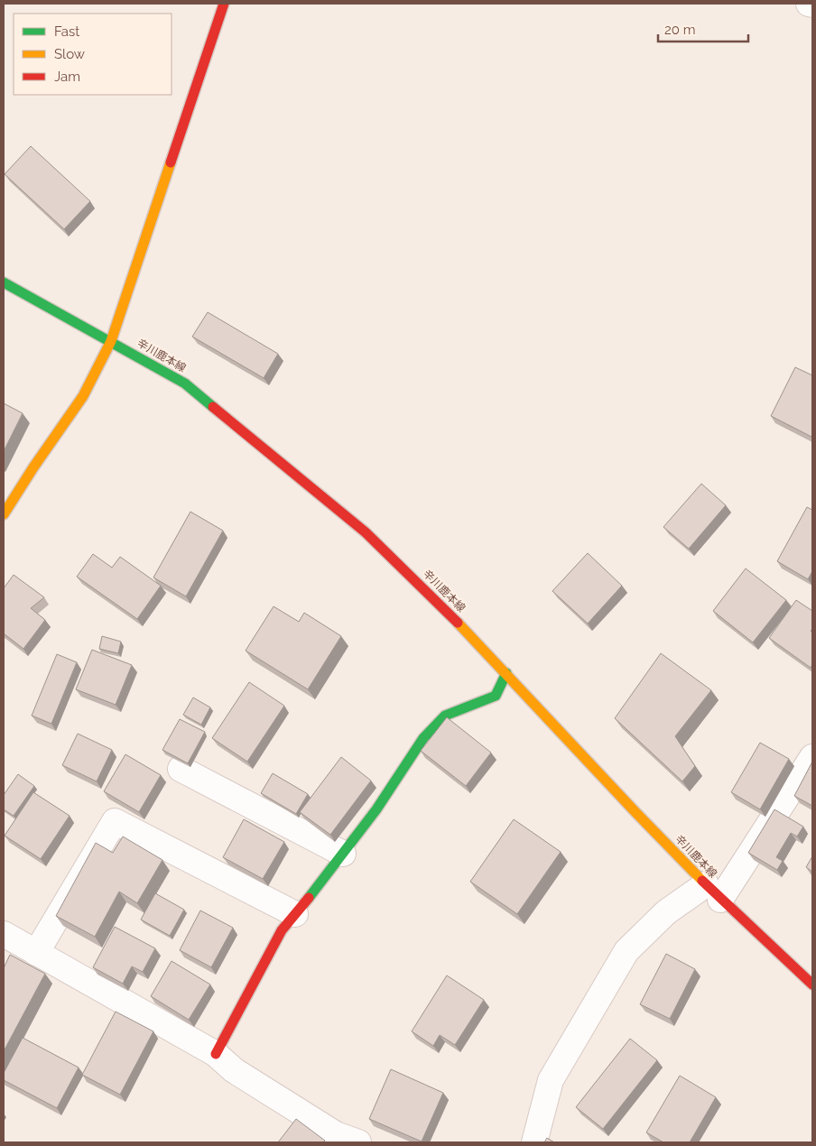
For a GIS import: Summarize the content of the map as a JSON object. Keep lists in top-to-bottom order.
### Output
{
  "streets": {
    "main road": ["辛川鹿本線"]
  },
  "legend": ["Fast", "Slow", "Jam"],
  "scale_bar": "20 m"
}
